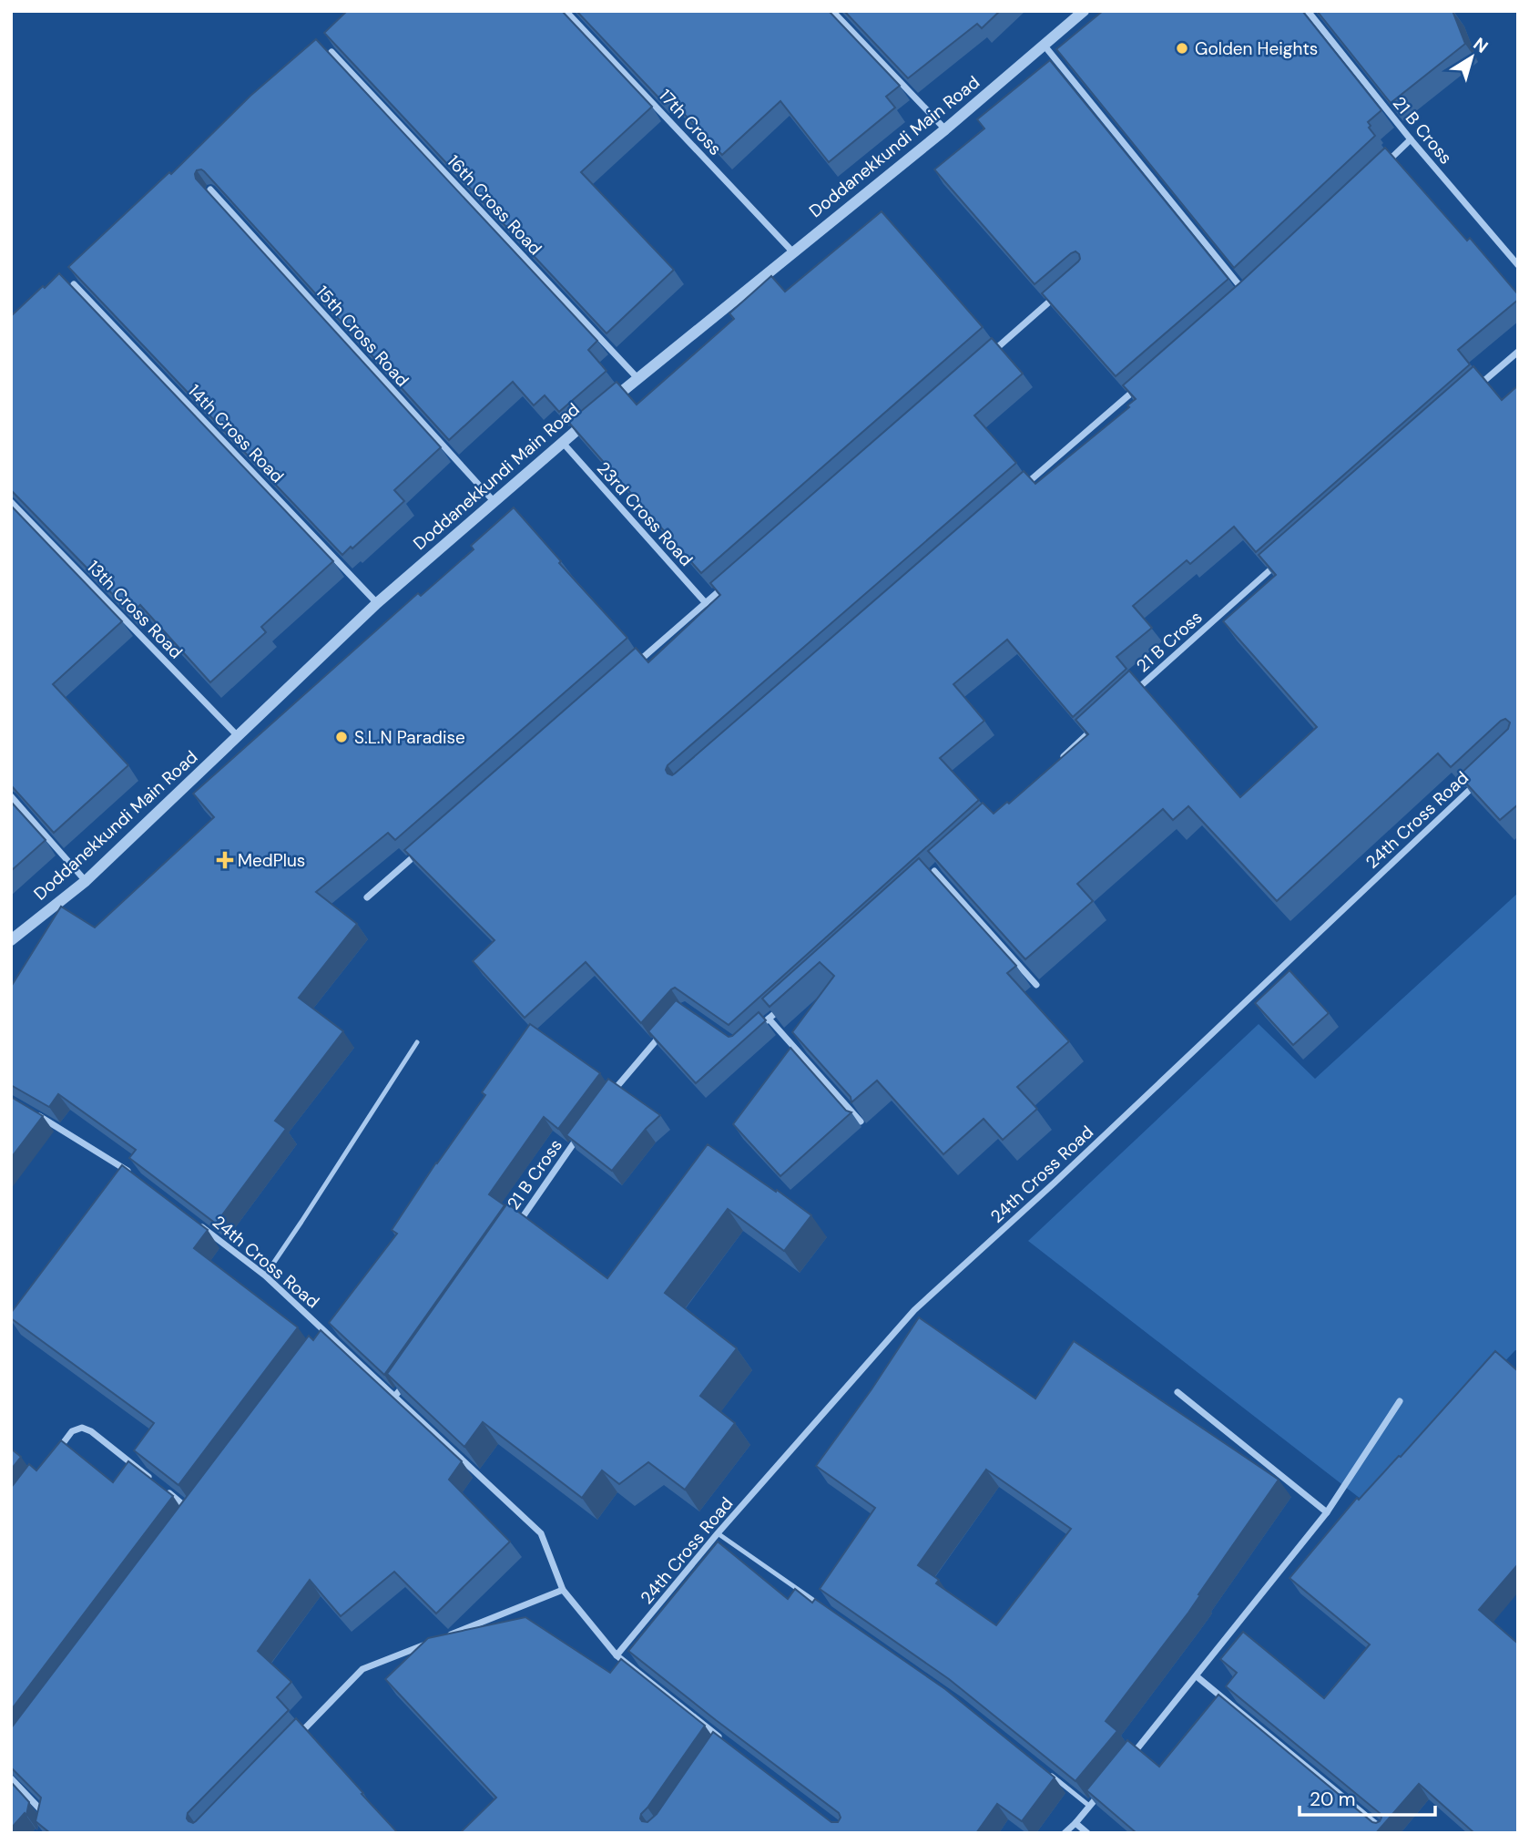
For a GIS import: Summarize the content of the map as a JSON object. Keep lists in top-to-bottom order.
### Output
{
  "streets": {
    "street": [
      "17th Cross",
      "21 B Cross",
      "Doddanekkundi Main Road",
      "16th Cross Road",
      "15th Cross Road",
      "14th Cross Road",
      "23rd Cross Road",
      "13th Cross Road",
      "24th Cross Road"
    ]
  },
  "crossings": [
    ["17th Cross", "Doddanekkundi Main Road"],
    ["Doddanekkundi Main Road", "16th Cross Road"],
    ["Doddanekkundi Main Road", "15th Cross Road"],
    ["Doddanekkundi Main Road", "14th Cross Road"],
    ["Doddanekkundi Main Road", "23rd Cross Road"],
    ["Doddanekkundi Main Road", "13th Cross Road"]
  ],
  "places": {
    "other": ["Golden Heights", "S.L.N Paradise"],
    "health": ["MedPlus"]
  },
  "scale_bar": "20 m",
  "north": "top right"
}
